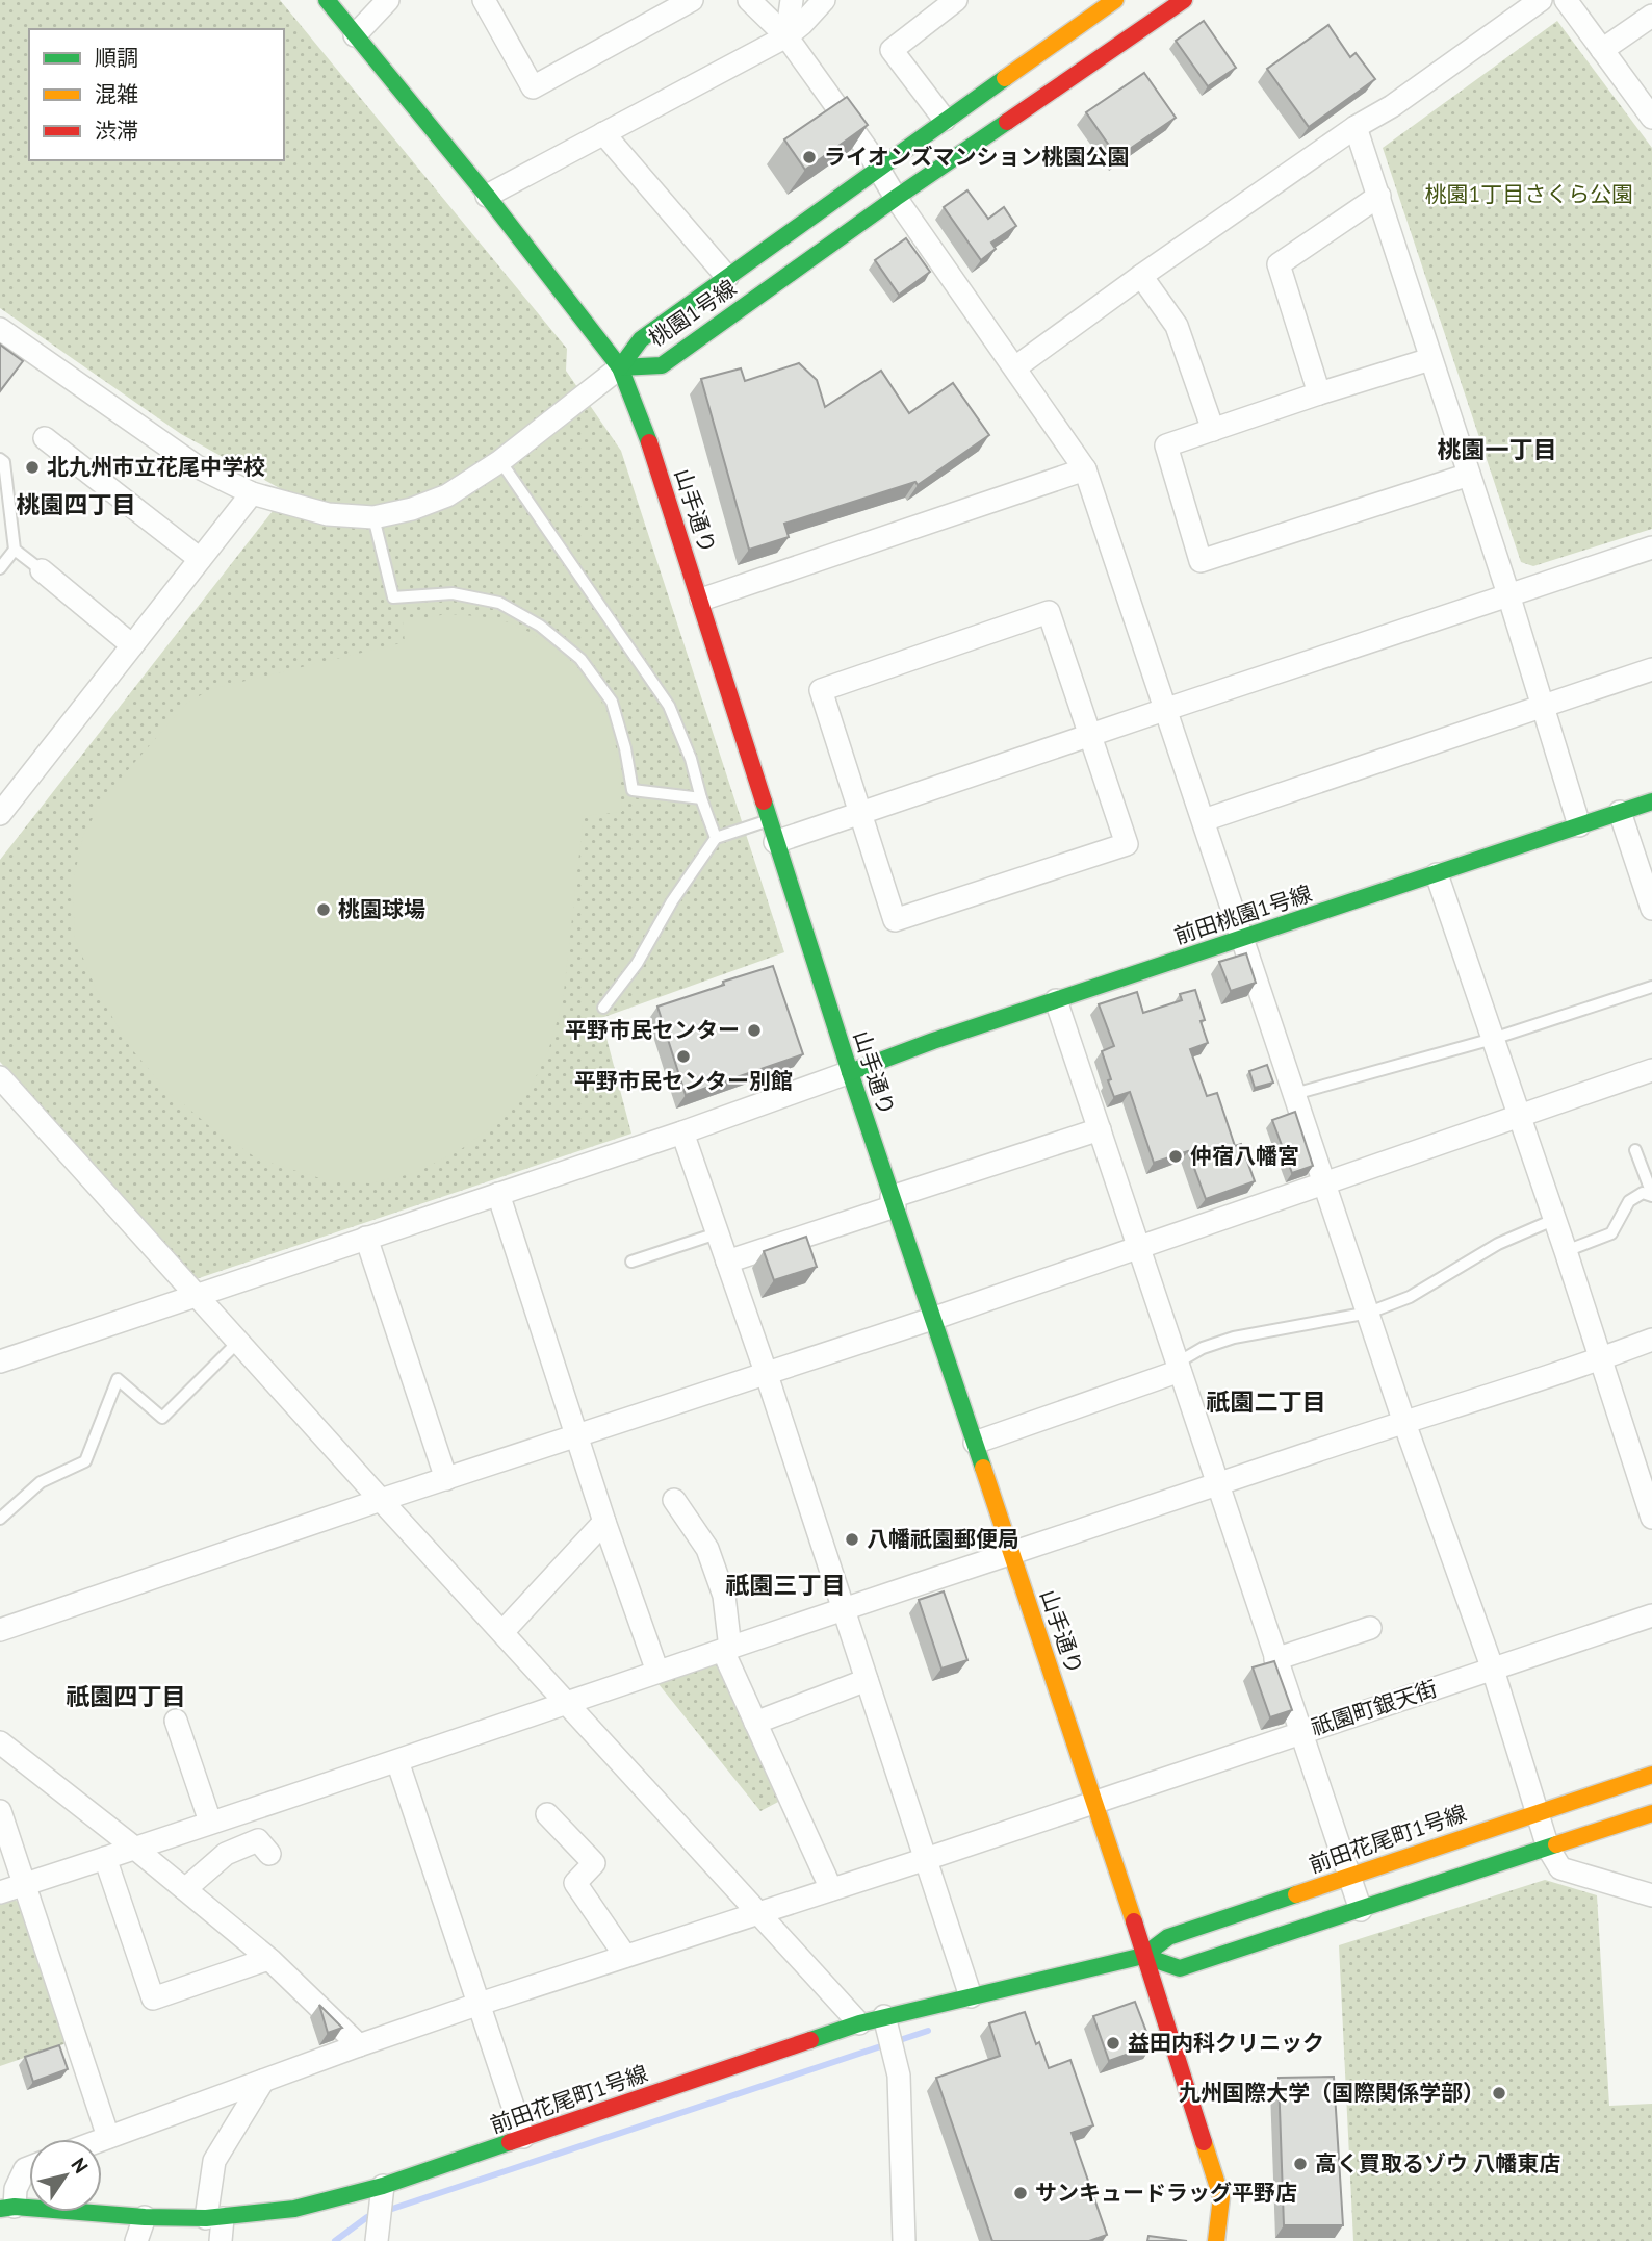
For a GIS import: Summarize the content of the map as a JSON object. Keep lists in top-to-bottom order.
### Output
{
  "streets": {
    "street": [
      "桃園1号線",
      "山手通り",
      "前田桃園1号線",
      "祇園町銀天街",
      "前田花尾町1号線"
    ]
  },
  "crossings": [
    ["桃園1号線", "山手通り"],
    ["山手通り", "前田桃園1号線"],
    ["山手通り", "祇園町銀天街"],
    ["山手通り", "前田花尾町1号線"]
  ],
  "districts": [
    "桃園一丁目",
    "桃園四丁目",
    "祇園二丁目",
    "祇園三丁目",
    "祇園四丁目"
  ],
  "parks": ["桃園1丁目さくら公園"],
  "places": [
    "ライオンズマンション桃園公園",
    "北九州市立花尾中学校",
    "桃園球場",
    "平野市民センター",
    "平野市民センター別館",
    "仲宿八幡宮",
    "八幡祇園郵便局",
    "益田内科クリニック",
    "九州国際大学（国際関係学部）",
    "高く買取るゾウ 八幡東店",
    "サンキュードラッグ平野店"
  ],
  "legend": ["順調", "混雑", "渋滞"],
  "north": "top right"
}
